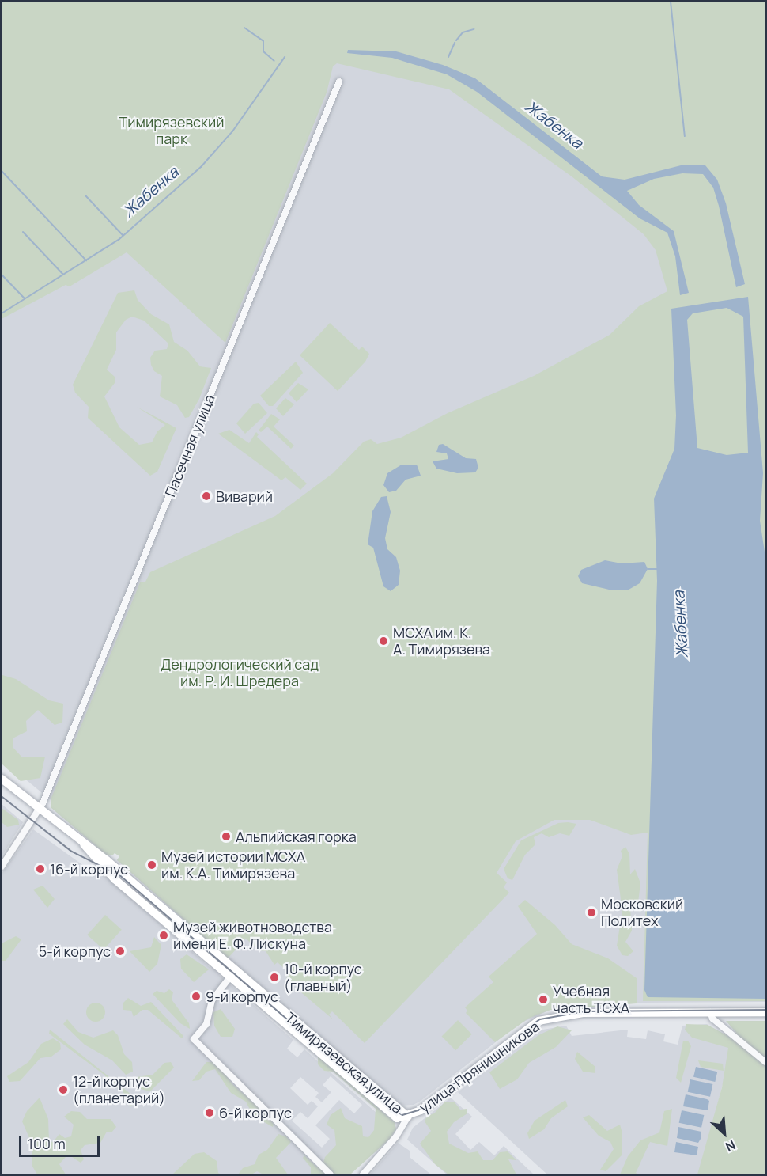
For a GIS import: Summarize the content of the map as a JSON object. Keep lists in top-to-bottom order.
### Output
{
  "streets": {
    "main road": ["Тимирязевская улица", "улица Прянишникова"],
    "street": ["Пасечная улица"]
  },
  "crossings": [
    ["Пасечная улица", "Тимирязевская улица"],
    ["Тимирязевская улица", "улица Прянишникова"]
  ],
  "water": ["Жабенка"],
  "parks": ["Тимирязевский парк", "Дендрологический сад им. Р. И. Шредера"],
  "places": [
    "Виварий",
    "МСХА им. К. А. Тимирязева",
    "Альпийская горка",
    "Музей истории МСХА им. К.А. Тимирязева",
    "16-й корпус",
    "Московский Политех",
    "Музей животноводства имени Е. Ф. Лискуна",
    "5-й корпус",
    "10-й корпус (главный)",
    "9-й корпус",
    "Учебная часть ТСХА",
    "12-й корпус (планетарий)",
    "6-й корпус"
  ],
  "scale_bar": "100 m",
  "north": "bottom right"
}
